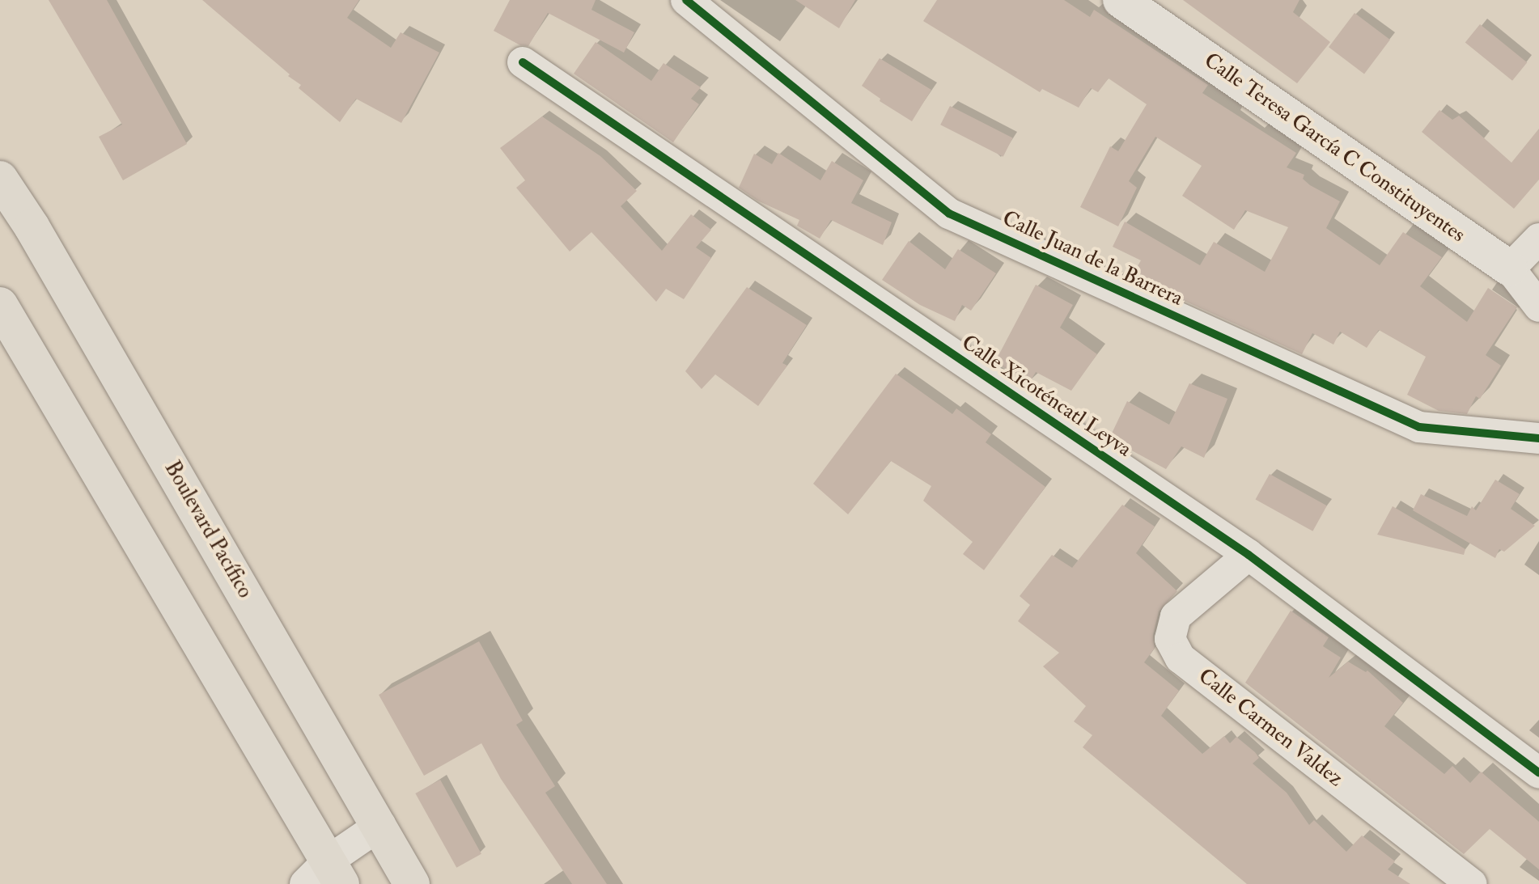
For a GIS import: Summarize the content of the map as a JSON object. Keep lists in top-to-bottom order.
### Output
{
  "streets": {
    "main road": ["Boulevard Pacífico"],
    "street": [
      "Calle Teresa García C Constituyentes",
      "Calle Juan de la Barrera",
      "Calle Xicoténcatl Leyva",
      "Calle Carmen Valdez"
    ]
  },
  "crossings": [
    ["Calle Xicoténcatl Leyva", "Calle Carmen Valdez"]
  ]
}
